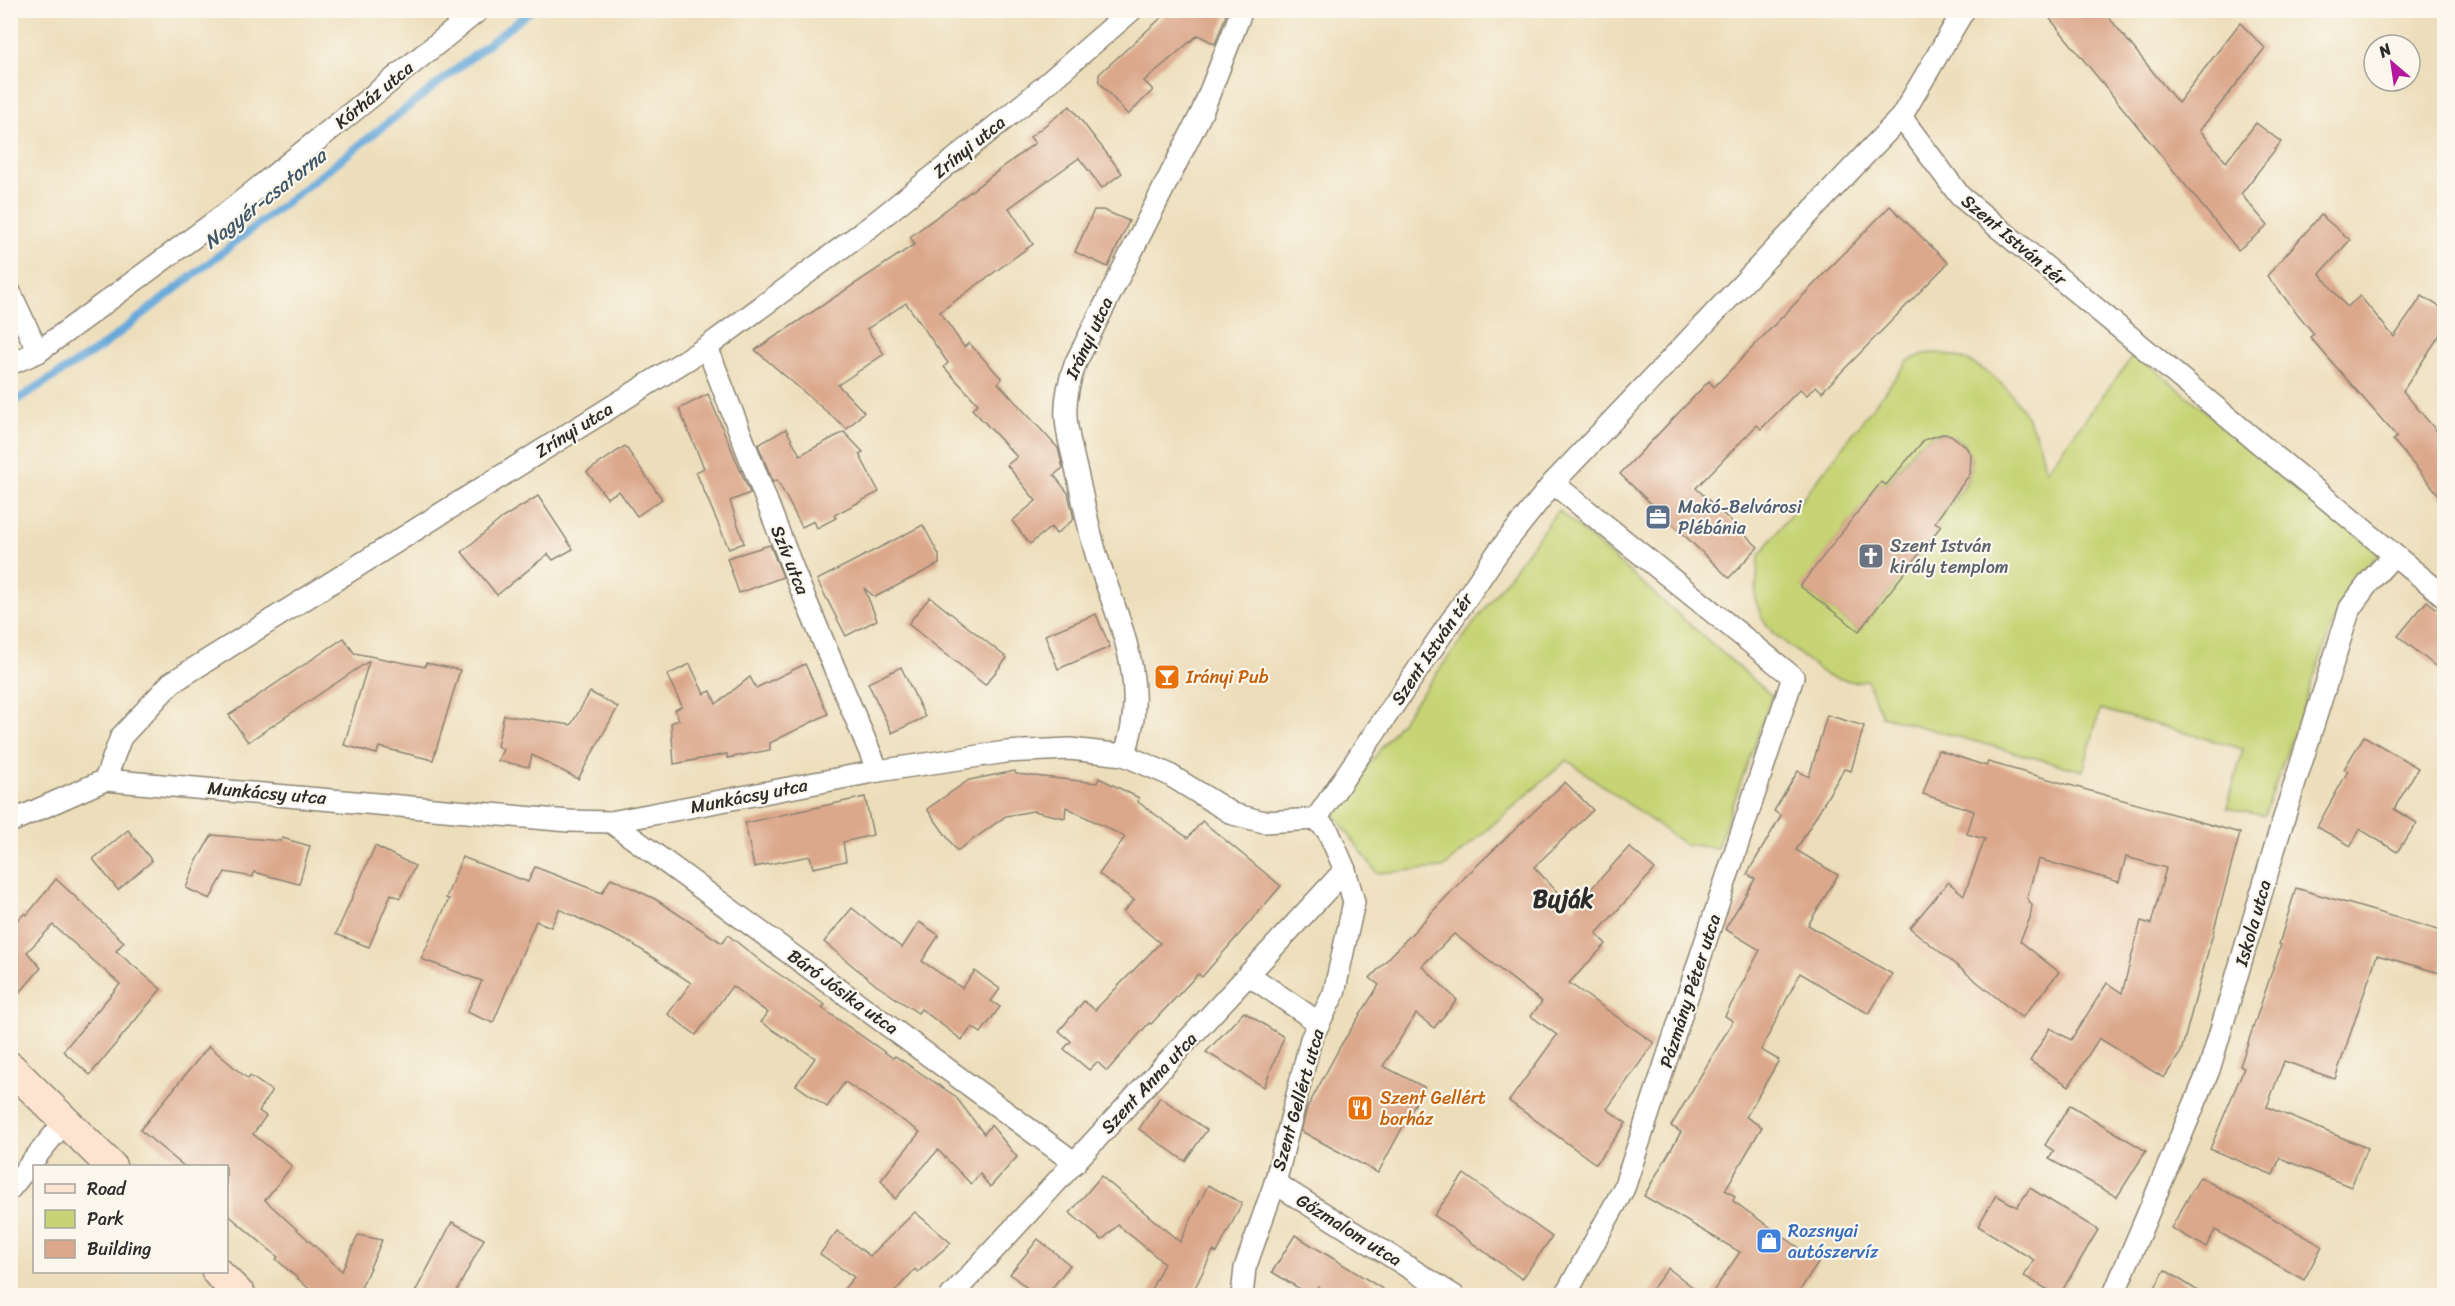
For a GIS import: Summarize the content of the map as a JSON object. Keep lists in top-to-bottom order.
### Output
{
  "streets": {
    "street": [
      "Kórház utca",
      "Zrínyi utca",
      "Szent István tér",
      "Irányi utca",
      "Szív utca",
      "Munkácsy utca",
      "Iskola utca",
      "Pázmány Péter utca",
      "Báró Jósika utca",
      "Szent Anna utca",
      "Szent Gellért utca",
      "Gőzmalom utca"
    ]
  },
  "crossings": [
    ["Zrínyi utca", "Szív utca"],
    ["Zrínyi utca", "Munkácsy utca"],
    ["Szent István tér", "Munkácsy utca"],
    ["Szent István tér", "Iskola utca"],
    ["Szent István tér", "Pázmány Péter utca"],
    ["Irányi utca", "Munkácsy utca"],
    ["Szív utca", "Munkácsy utca"],
    ["Munkácsy utca", "Báró Jósika utca"],
    ["Báró Jósika utca", "Szent Anna utca"],
    ["Szent Anna utca", "Szent Gellért utca"],
    ["Szent Gellért utca", "Gőzmalom utca"]
  ],
  "districts": ["Buják"],
  "water": ["Nagyér-csatorna"],
  "places": {
    "office": ["Makó-Belvárosi Plébánia"],
    "church": ["Szent István király templom"],
    "bar": ["Irányi Pub"],
    "restaurant": ["Szent Gellért borház"],
    "shop": ["Rozsnyai autószervíz"]
  },
  "legend": ["Road", "Park", "Building"],
  "north": "top left"
}
